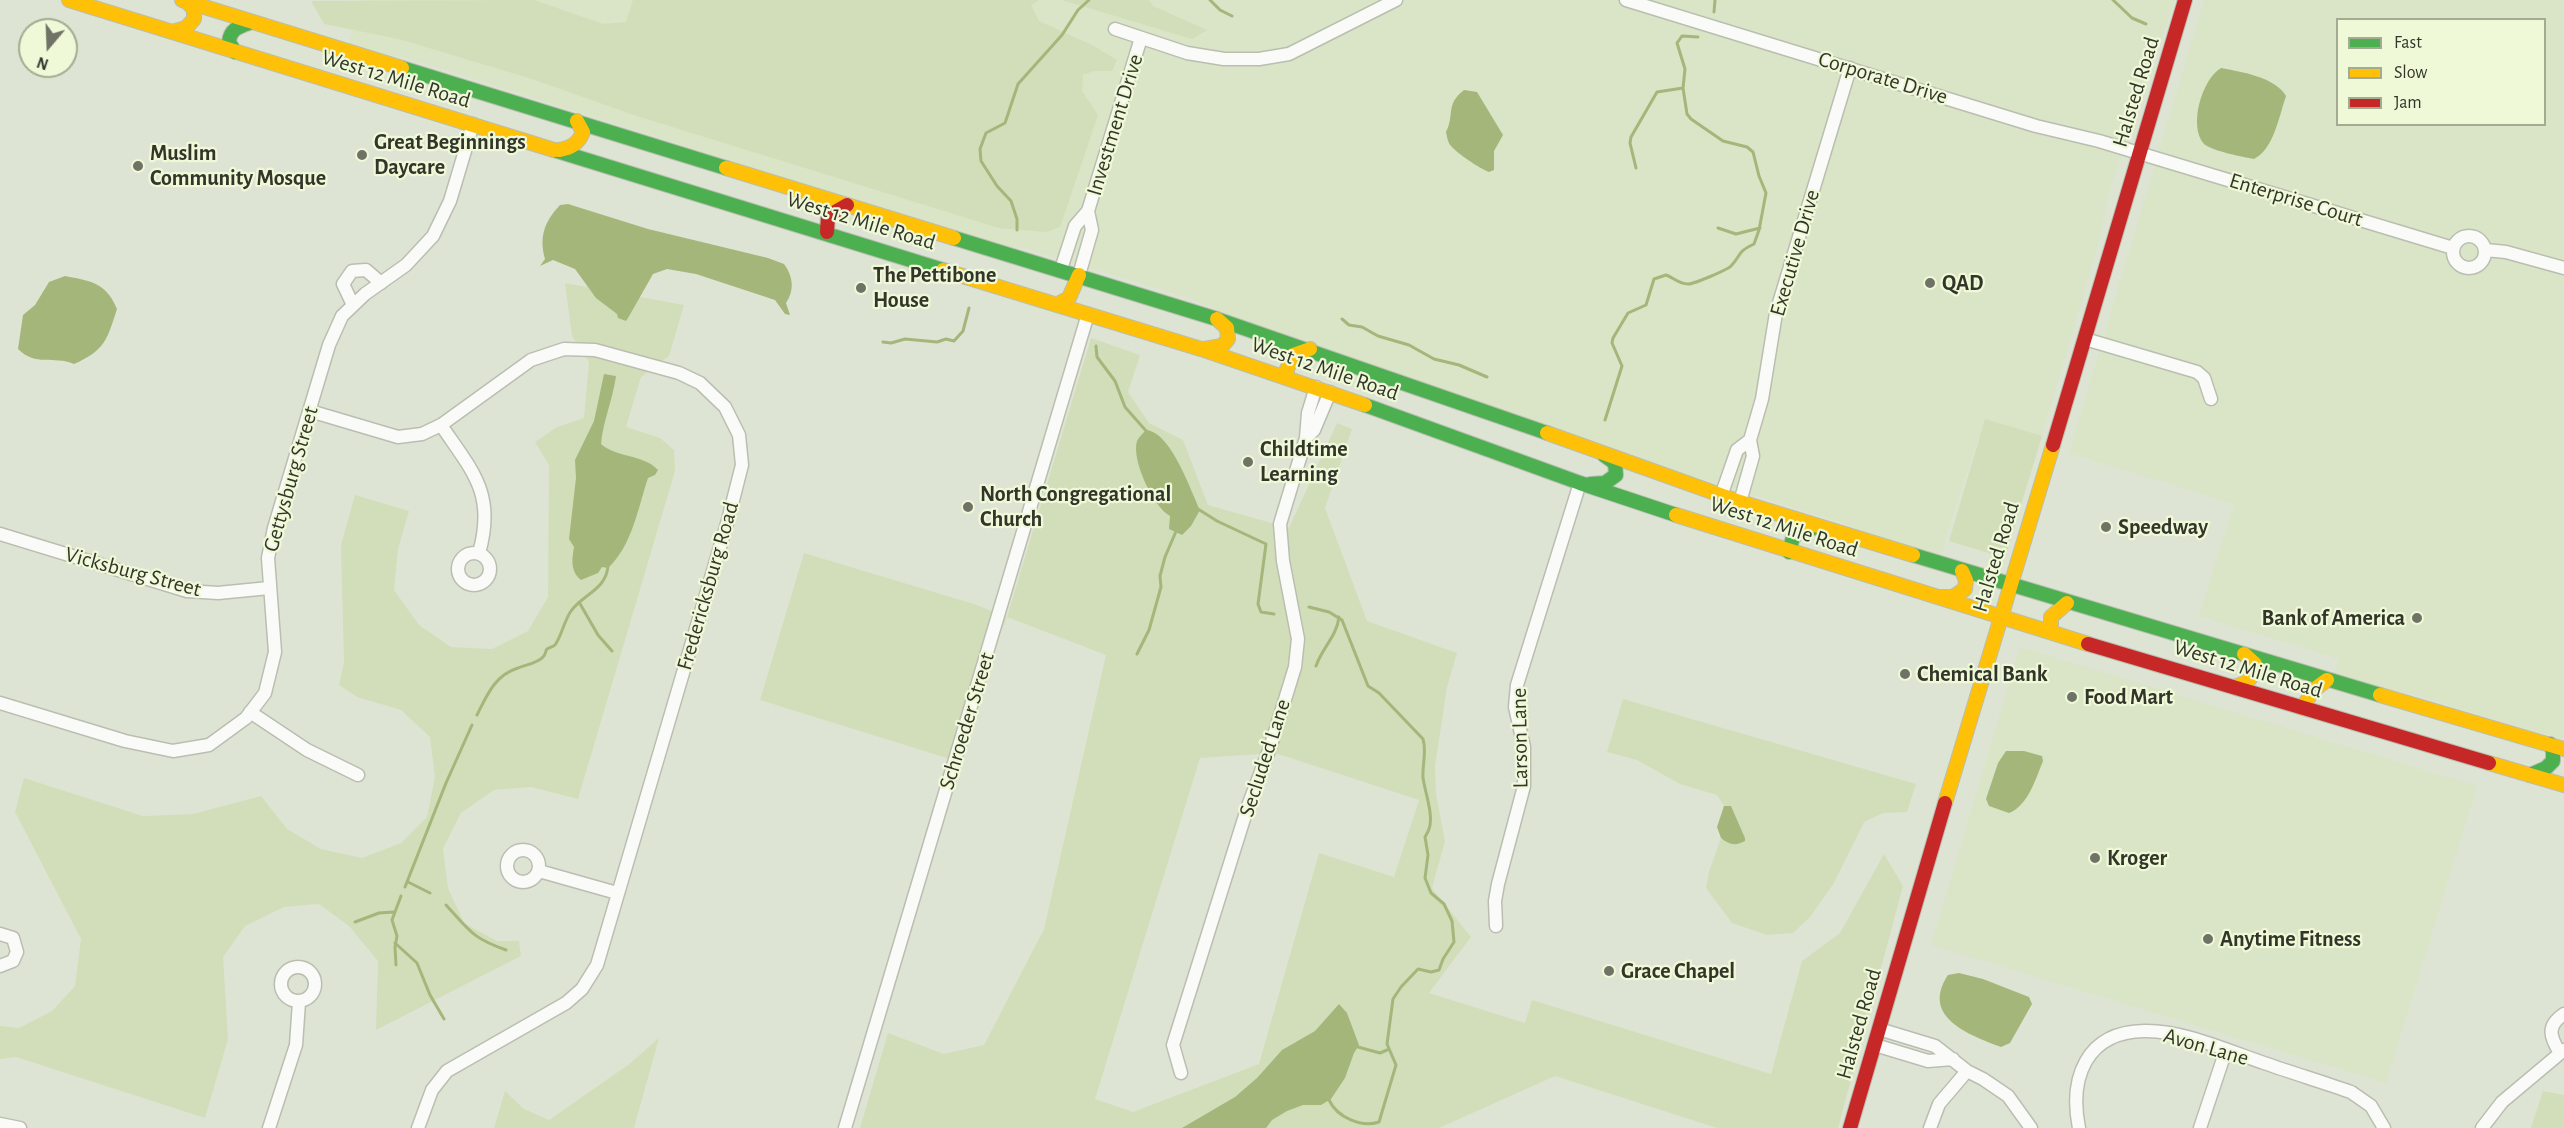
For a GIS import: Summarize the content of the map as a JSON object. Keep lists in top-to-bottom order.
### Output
{
  "streets": {
    "main road": ["West 12 Mile Road", "Halsted Road"],
    "street": [
      "Corporate Drive",
      "Investment Drive",
      "Enterprise Court",
      "Executive Drive",
      "Gettysburg Street",
      "Vicksburg Street",
      "Fredericksburg Road",
      "Schroeder Street",
      "Larson Lane",
      "Secluded Lane",
      "Avon Lane"
    ]
  },
  "crossings": [
    ["Corporate Drive", "Halsted Road"],
    ["Corporate Drive", "Enterprise Court"],
    ["Corporate Drive", "Executive Drive"],
    ["West 12 Mile Road", "Halsted Road"],
    ["West 12 Mile Road", "Investment Drive"],
    ["West 12 Mile Road", "Executive Drive"],
    ["West 12 Mile Road", "Gettysburg Street"],
    ["West 12 Mile Road", "Schroeder Street"],
    ["West 12 Mile Road", "Larson Lane"],
    ["West 12 Mile Road", "Secluded Lane"],
    ["Halsted Road", "Enterprise Court"],
    ["Gettysburg Street", "Vicksburg Street"],
    ["Gettysburg Street", "Fredericksburg Road"]
  ],
  "places": [
    "Great Beginnings Daycare",
    "Muslim Community Mosque",
    "QAD",
    "The Pettibone House",
    "Childtime Learning",
    "North Congregational Church",
    "Speedway",
    "Bank of America",
    "Chemical Bank",
    "Food Mart",
    "Kroger",
    "Anytime Fitness",
    "Grace Chapel"
  ],
  "legend": ["Fast", "Slow", "Jam"],
  "north": "bottom"
}
